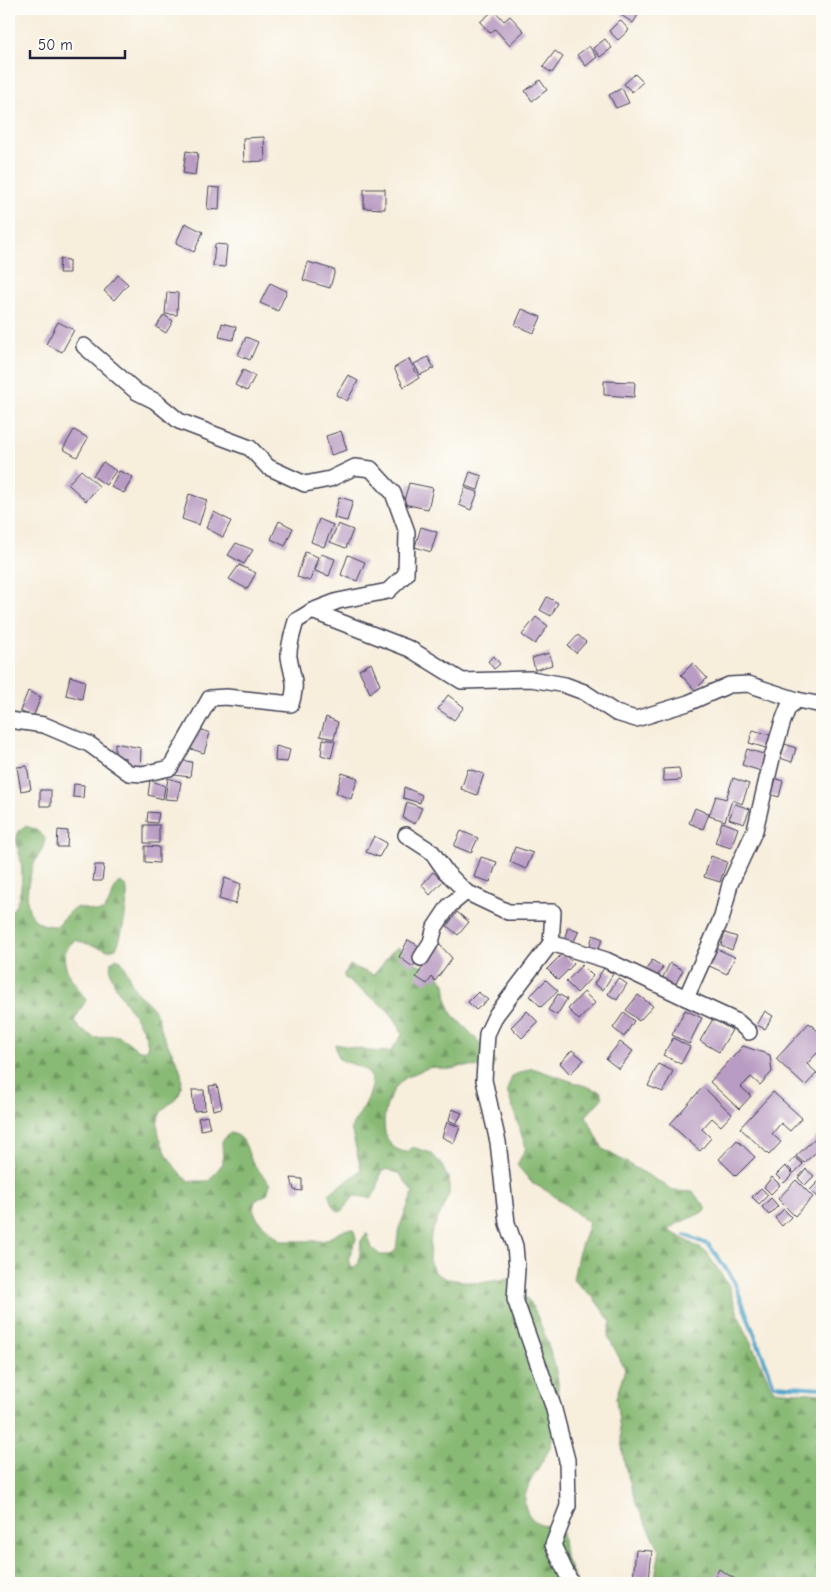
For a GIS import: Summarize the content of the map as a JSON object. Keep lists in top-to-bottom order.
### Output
{
  "scale_bar": "50 m"
}
